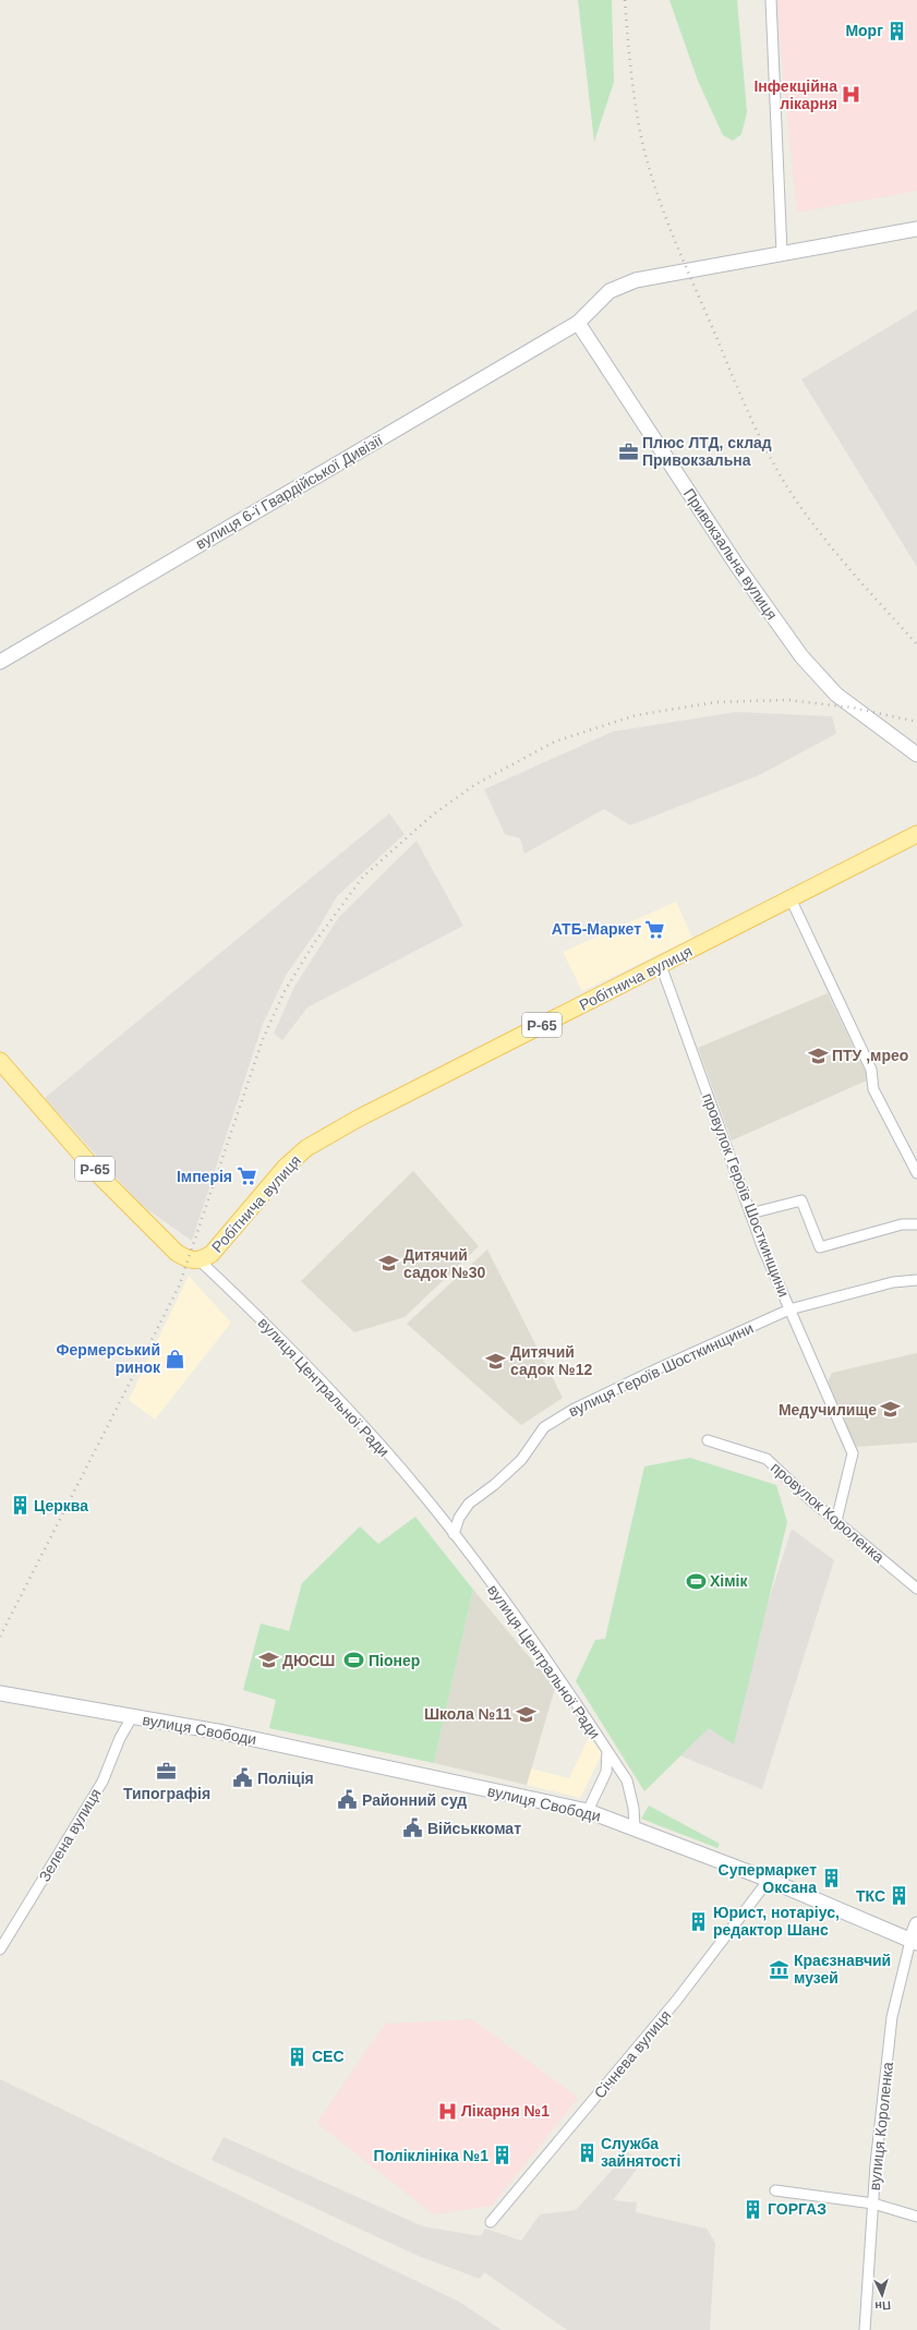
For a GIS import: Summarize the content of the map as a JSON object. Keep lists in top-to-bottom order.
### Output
{
  "streets": {
    "main road": [
      "вулиця 6-ї Гвардійської Дивізії",
      "Привокзальна вулиця",
      "Робітнича вулиця",
      "Р-65",
      "вулиця Центральної Ради",
      "вулиця Свободи",
      "вулиця Короленка"
    ],
    "street": [
      "провулок Героїв Шосткинщини",
      "вулиця Героїв Шосткинщини",
      "провулок Короленка",
      "Зелена вулиця",
      "Січнева вулиця"
    ]
  },
  "crossings": [
    ["вулиця 6-ї Гвардійської Дивізії", "Привокзальна вулиця"],
    ["Робітнича вулиця", "провулок Героїв Шосткинщини"],
    ["Робітнича вулиця", "вулиця Центральної Ради"],
    ["провулок Героїв Шосткинщини", "вулиця Героїв Шосткинщини"],
    ["провулок Героїв Шосткинщини", "провулок Короленка"],
    ["вулиця Героїв Шосткинщини", "вулиця Центральної Ради"],
    ["вулиця Центральної Ради", "вулиця Свободи"],
    ["вулиця Свободи", "Зелена вулиця"],
    ["вулиця Свободи", "Січнева вулиця"],
    ["вулиця Свободи", "вулиця Короленка"]
  ],
  "places": {
    "building": [
      "Морг",
      "Церква",
      "Супермаркет Оксана",
      "ТКС",
      "Юрист, нотаріус, редактор Шанс",
      "СЕС",
      "Служба зайнятості",
      "Поліклініка №1",
      "ГОРГАЗ"
    ],
    "hospital": ["Інфекційна лікарня", "Лікарня №1"],
    "office": ["Плюс ЛТД, склад Привокзальна", "Типографія"],
    "supermarket": ["АТБ-Маркет", "Імперія"],
    "school or university": [
      "ПТУ ,мрео",
      "Дитячий садок №30",
      "Дитячий садок №12",
      "Медучилище",
      "ДЮСШ",
      "Школа №11"
    ],
    "shop": ["Фермерський ринок"],
    "sports": ["Хімік", "Піонер"],
    "public building": ["Поліція", "Районний суд", "Військкомат"],
    "museum": ["Краєзнавчий музей"]
  },
  "north": "bottom"
}
